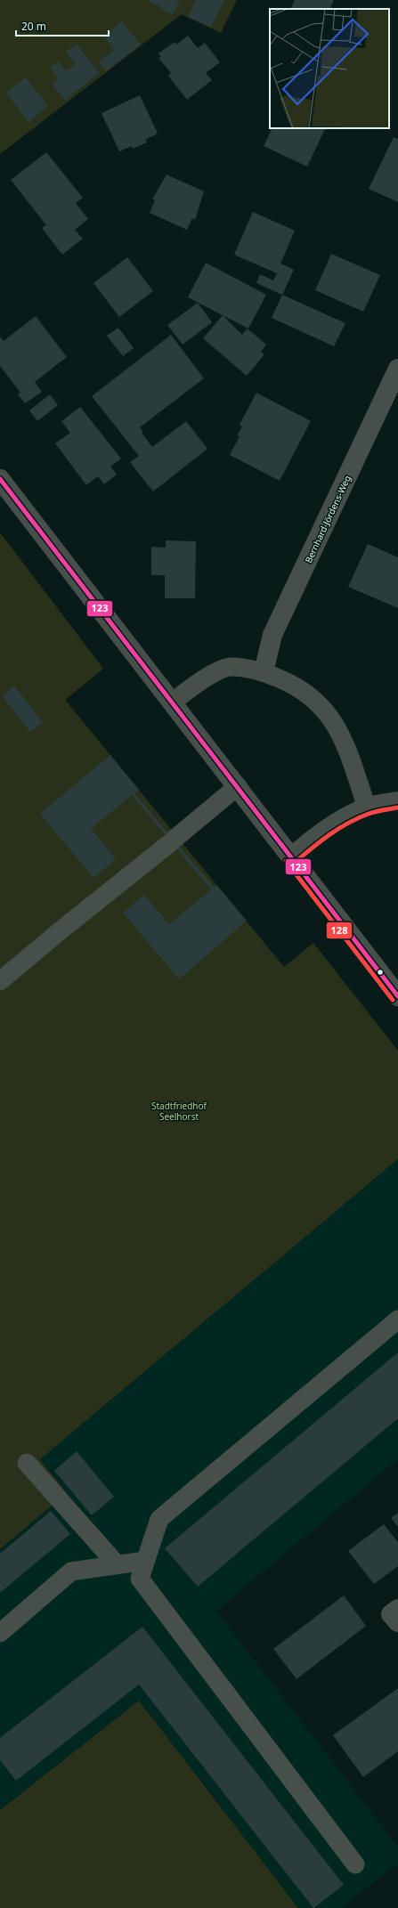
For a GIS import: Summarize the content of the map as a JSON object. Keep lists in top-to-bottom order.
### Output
{
  "streets": {
    "street": ["Bernhard-Jördens-Weg"]
  },
  "parks": ["Stadtfriedhof Seelhorst"],
  "lines": ["transit line 123", "transit line 128"],
  "scale_bar": "20 m"
}
